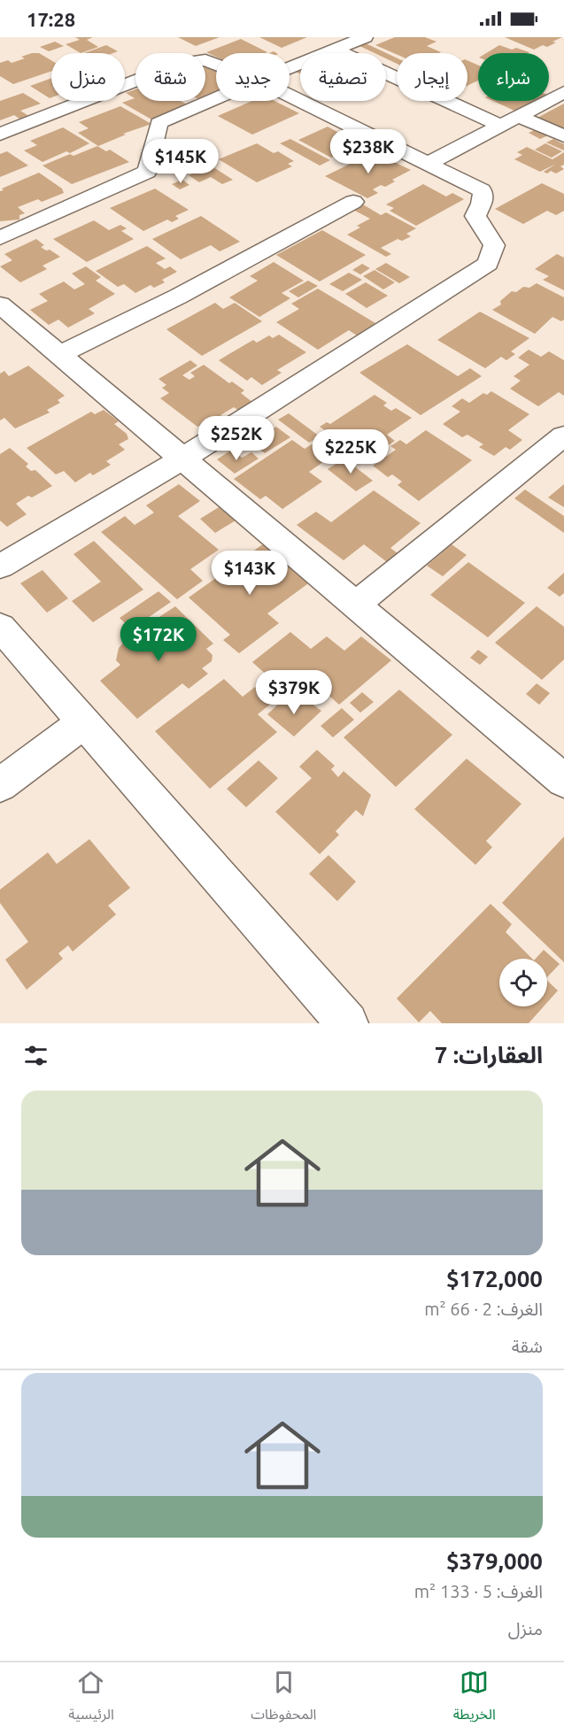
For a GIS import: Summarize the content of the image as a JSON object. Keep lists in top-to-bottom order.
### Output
{
  "page": {
    "status": "17:28",
    "chip": [
      "شراء",
      "إيجار",
      "تصفية",
      "جديد",
      "شقة",
      "منزل"
    ],
    "price": [
      "$238K",
      "$145K",
      "$252K",
      "$225K",
      "$143K",
      "$172K",
      "$379K"
    ],
    "heading": "العقارات: 7",
    "list": [
      {
        "name": "$172,000",
        "note": "الغرف: 2 · 66 m² · شقة"
      },
      {
        "name": "$379,000",
        "note": "الغرف: 5 · 133 m² · منزل"
      }
    ],
    "tabs": ["الخريطة", "المحفوظات", "الرئيسية"]
  }
}
